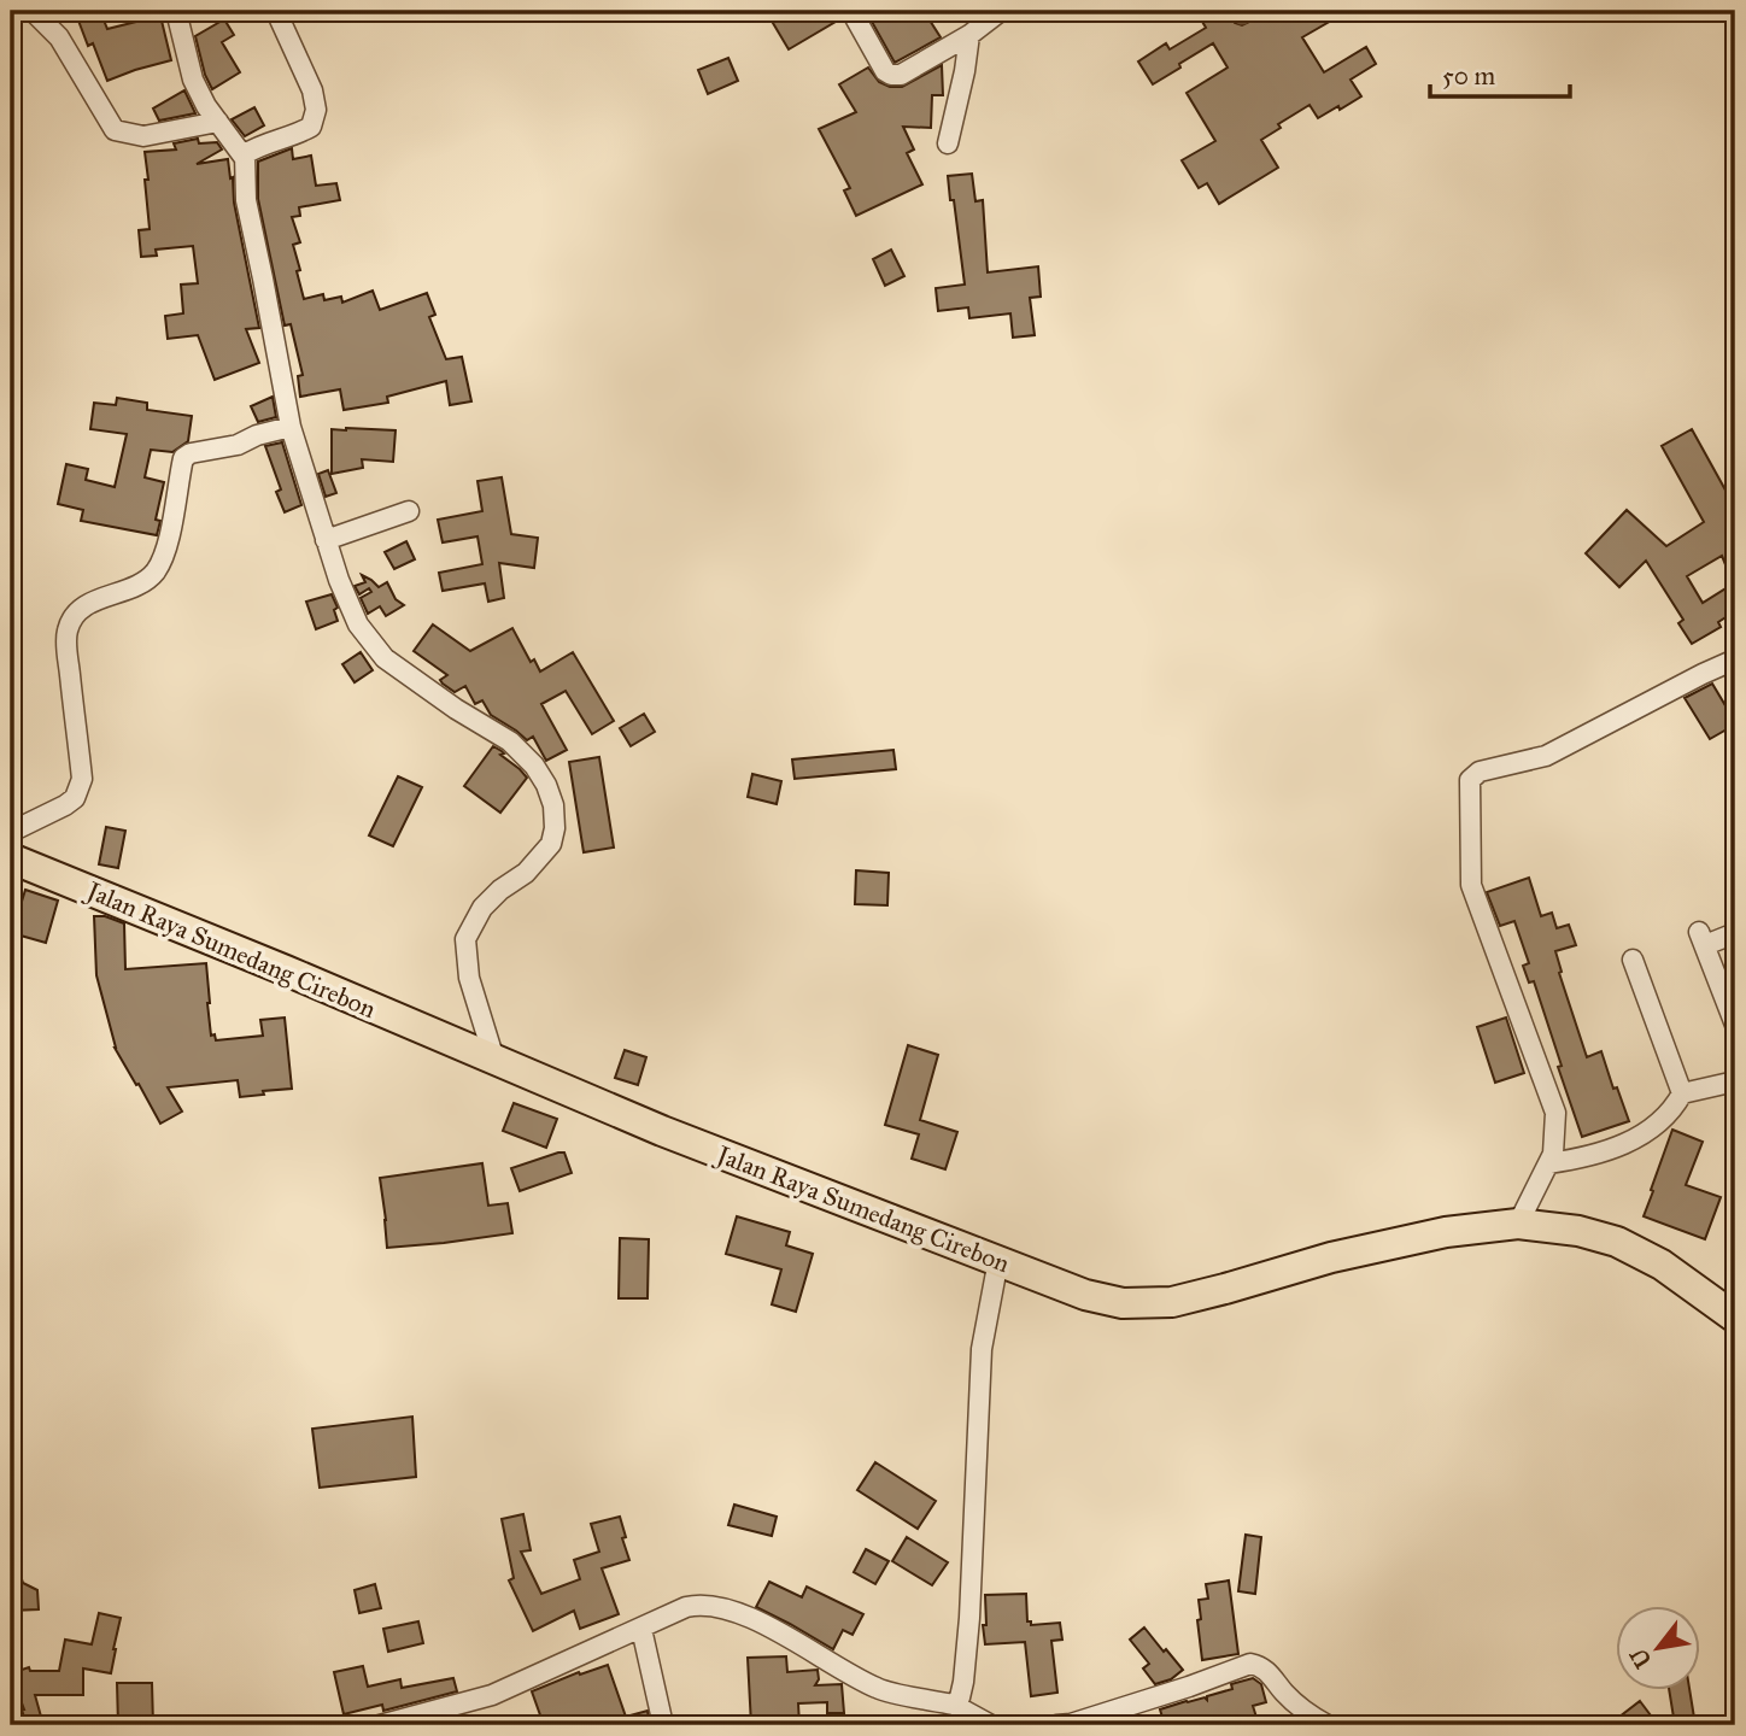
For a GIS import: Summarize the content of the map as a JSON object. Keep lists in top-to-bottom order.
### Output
{
  "streets": {
    "highway": ["Jalan Raya Sumedang Cirebon"]
  },
  "scale_bar": "50 m",
  "north": "bottom left"
}
